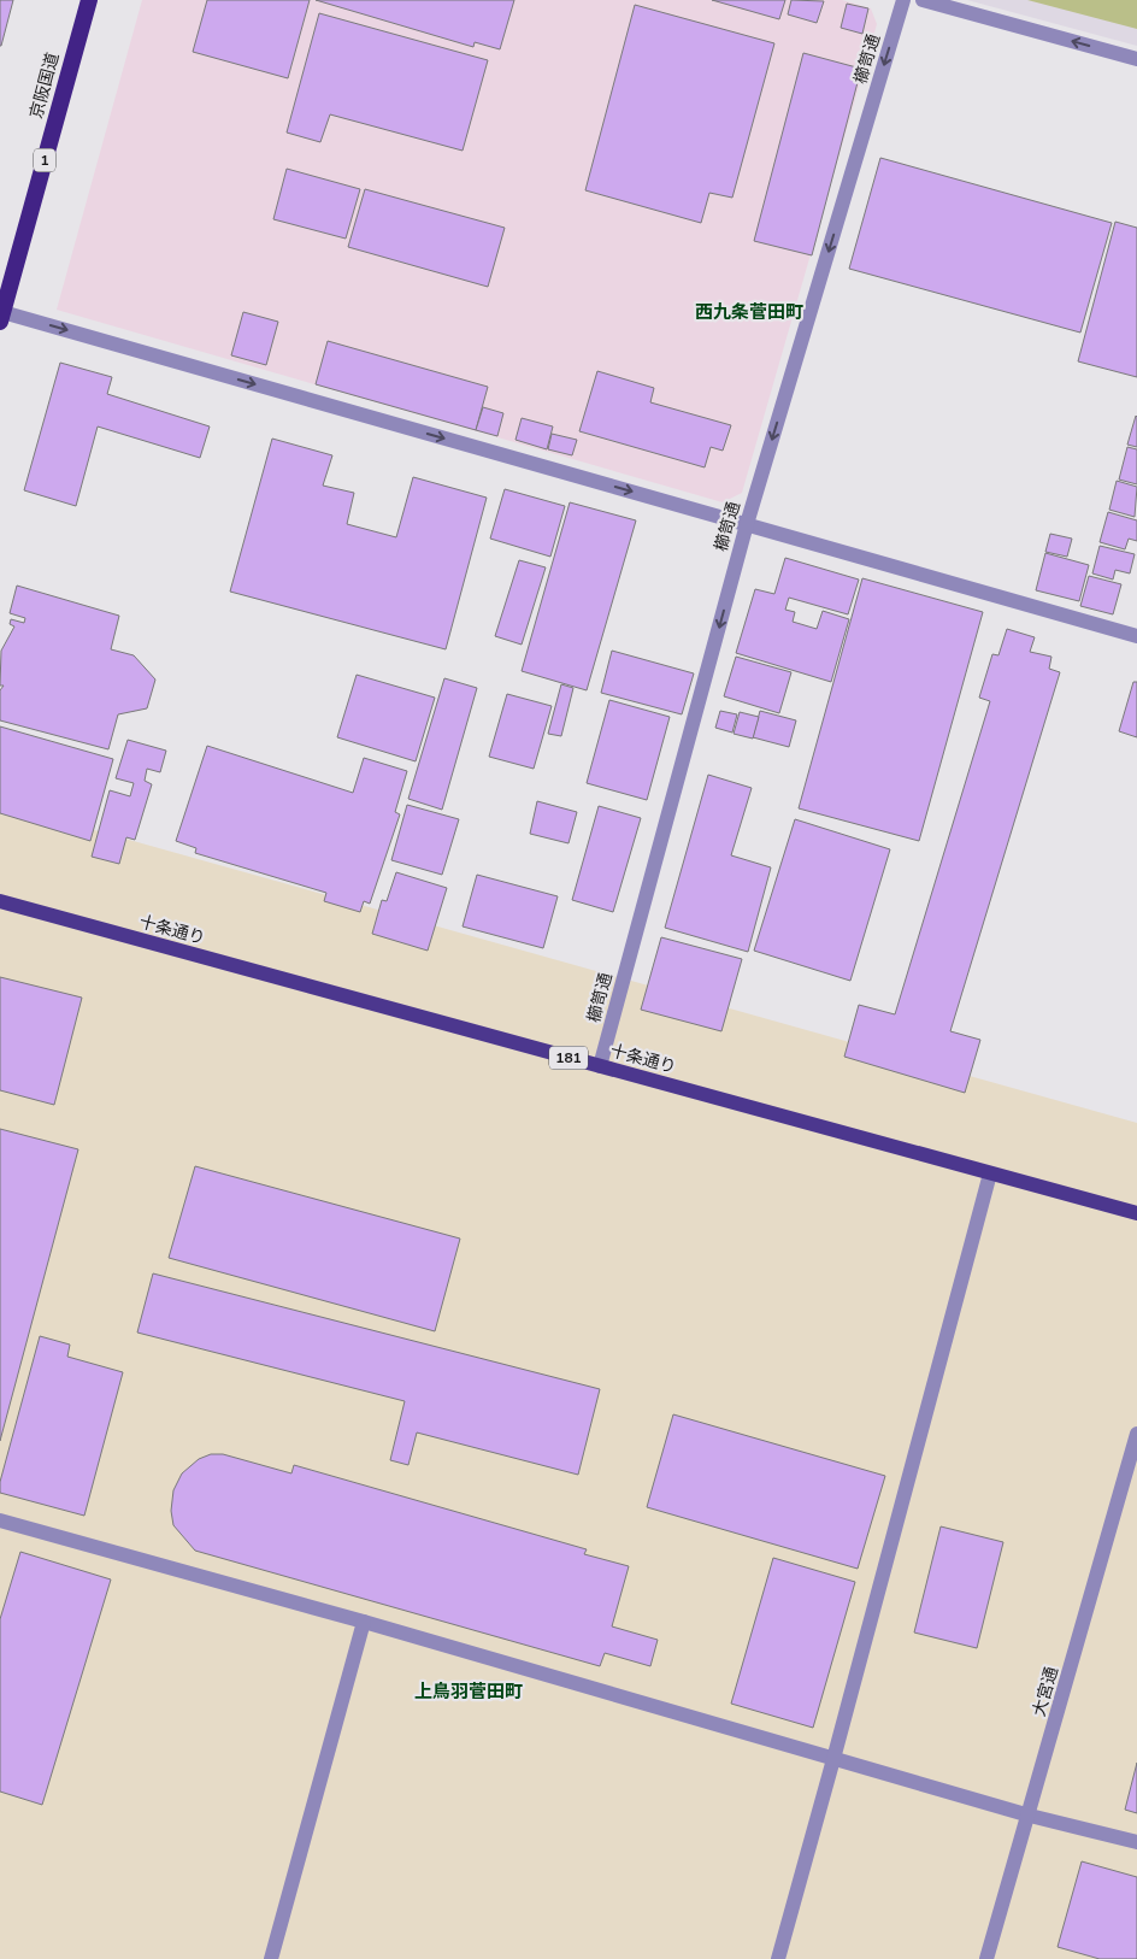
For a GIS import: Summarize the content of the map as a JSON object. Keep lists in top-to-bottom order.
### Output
{
  "streets": {
    "highway": ["京阪国道", "1"],
    "main road": ["十条通り", "181"],
    "street": ["櫛笥通", "大宮通"]
  },
  "crossings": [
    ["櫛笥通", "十条通り"]
  ],
  "one_way": ["櫛笥通"],
  "districts": ["西九条菅田町", "上鳥羽菅田町"]
}
